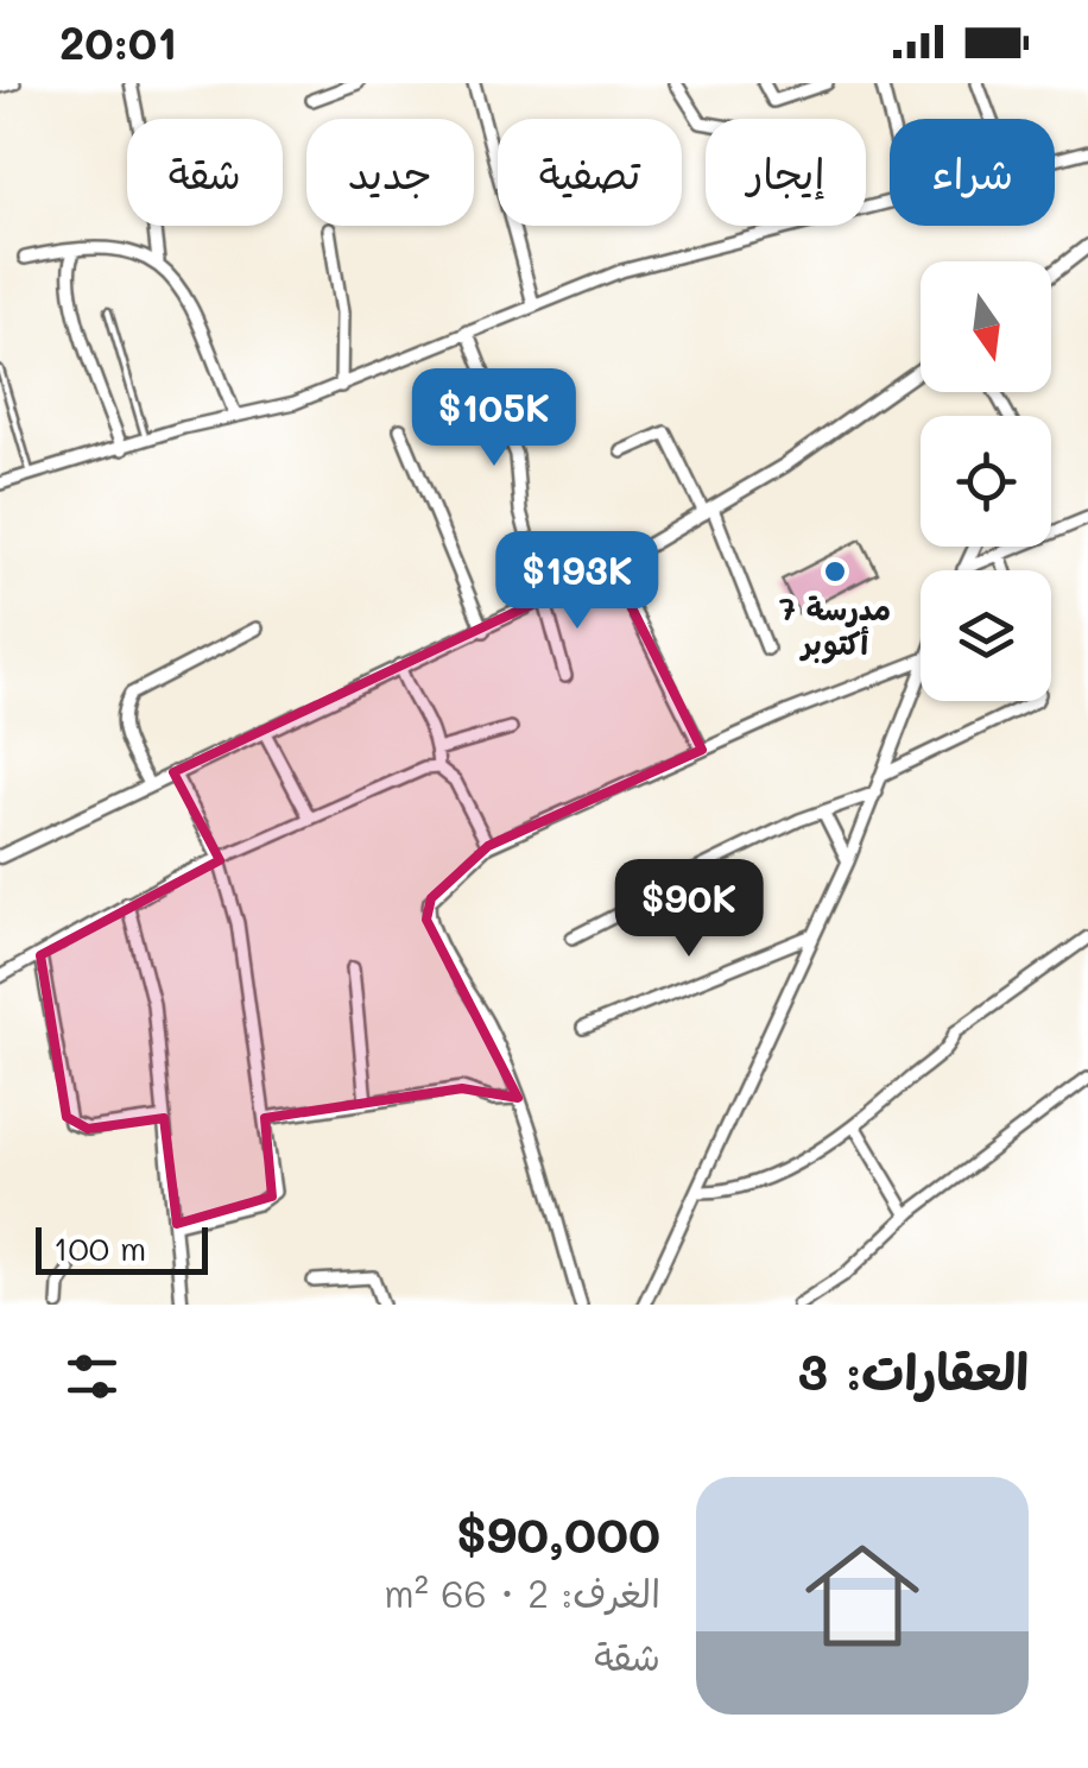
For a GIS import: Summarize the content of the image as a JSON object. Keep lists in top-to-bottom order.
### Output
{
  "places": ["مدرسة 7 أكتوبر"],
  "scale_bar": "100 m",
  "north": "bottom",
  "page": {
    "status": "20:01",
    "chip": [
      "شراء",
      "إيجار",
      "تصفية",
      "جديد",
      "شقة"
    ],
    "price": ["$105K", "$193K", "$90K"],
    "scale": "100 m",
    "heading": "العقارات: 3",
    "list": [
      {
        "name": "$90,000",
        "note": "الغرف: 2 · 66 m² · شقة"
      }
    ]
  }
}
